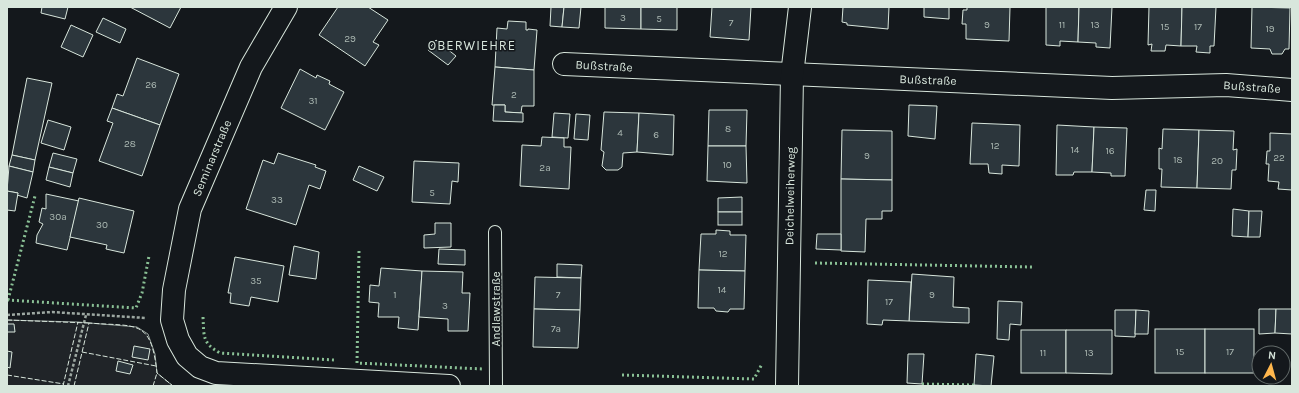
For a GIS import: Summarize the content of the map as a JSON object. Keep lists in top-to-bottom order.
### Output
{
  "streets": {
    "street": ["Bußstraße", "Seminarstraße", "Deichelweiherweg"],
    "lane": ["Andlawstraße"]
  },
  "crossings": [
    ["Bußstraße", "Deichelweiherweg"]
  ],
  "districts": ["OBERWIEHRE"],
  "house_numbers": [
    "3",
    "5",
    "7",
    "9",
    "11",
    "13",
    "15",
    "17",
    "19",
    "29",
    "26",
    "2",
    "31",
    "8",
    "4",
    "6",
    "28",
    "12",
    "14",
    "16",
    "9",
    "22",
    "18",
    "20",
    "10",
    "2a",
    "5",
    "33",
    "30a",
    "30",
    "12",
    "35",
    "14",
    "1",
    "7",
    "9",
    "17",
    "3",
    "7a",
    "15",
    "17",
    "11",
    "13"
  ],
  "north": "top"
}
